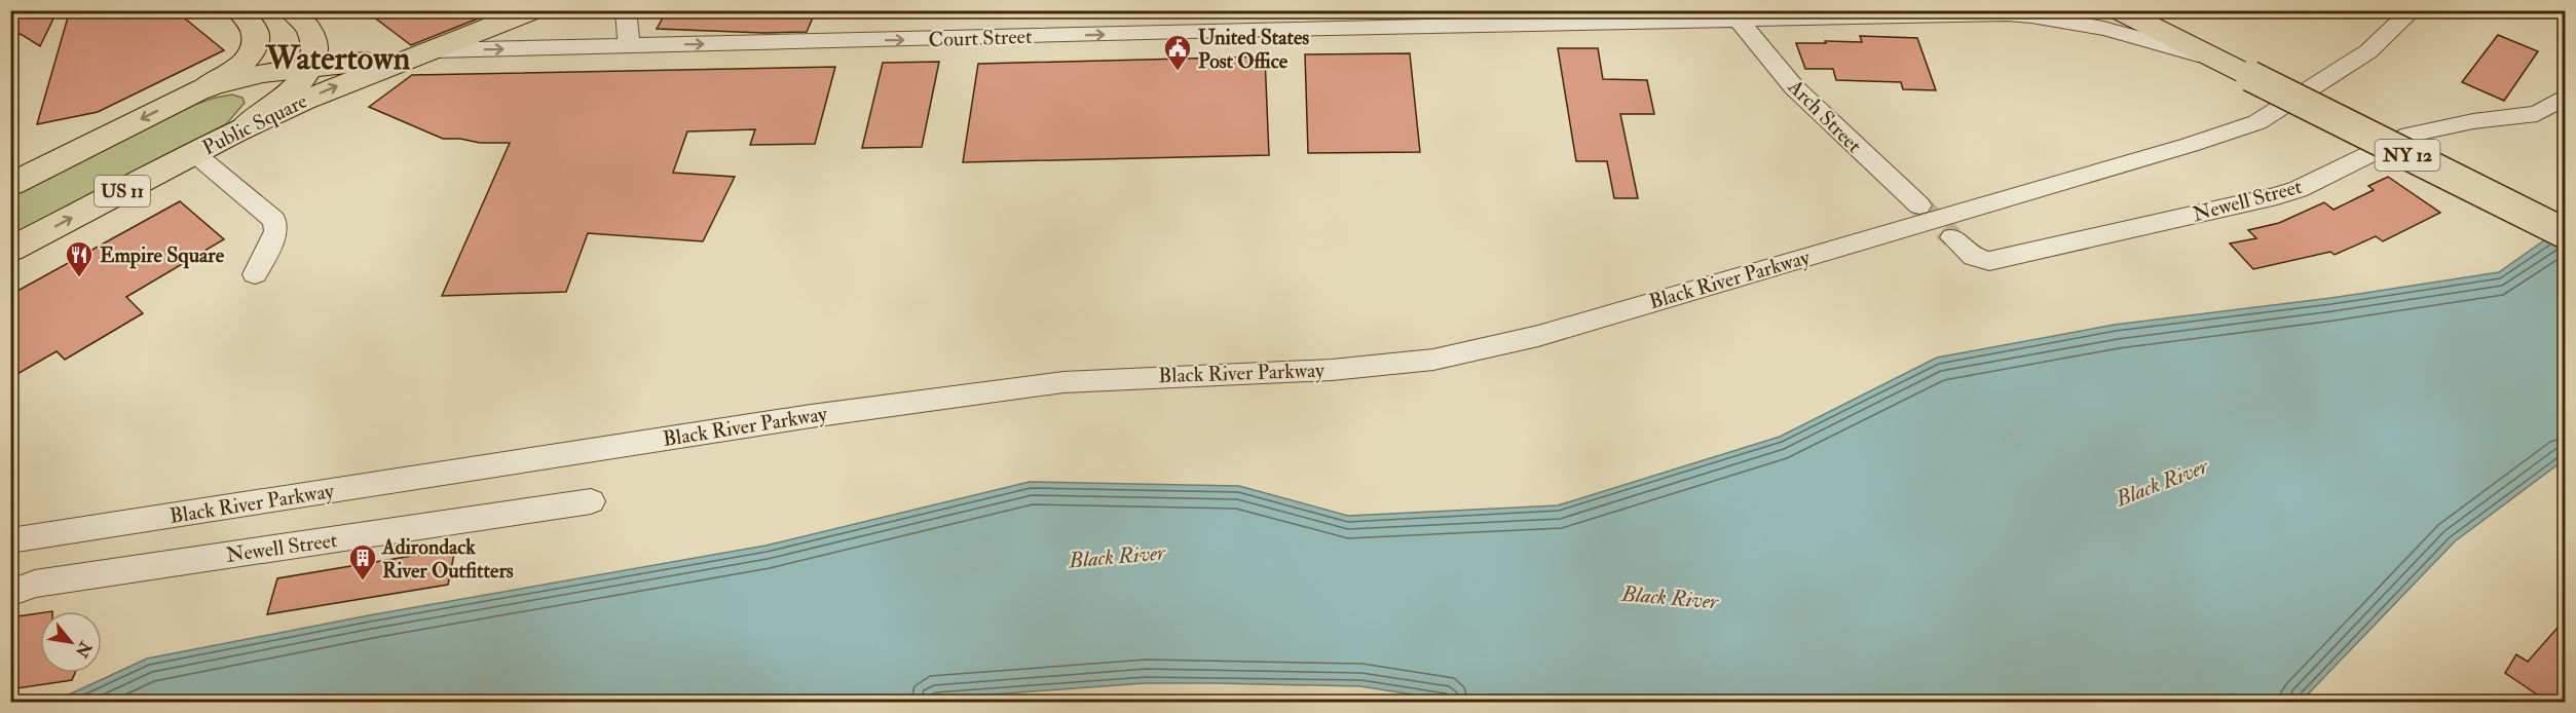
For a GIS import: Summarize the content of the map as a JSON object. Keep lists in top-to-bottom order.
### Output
{
  "streets": {
    "main road": ["Public Square", "NY 12", "US 11"],
    "street": [
      "Court Street",
      "Arch Street",
      "Newell Street",
      "Black River Parkway"
    ]
  },
  "crossings": [
    ["Court Street", "Arch Street"],
    ["Court Street", "Public Square"],
    ["Court Street", "NY 12"],
    ["Public Square", "US 11"]
  ],
  "one_way": ["Court Street"],
  "districts": ["Watertown"],
  "water": ["Black River"],
  "places": {
    "public building": ["United States Post Office"],
    "restaurant": ["Empire Square"],
    "building": ["Adirondack River Outfitters"]
  },
  "north": "bottom right"
}
